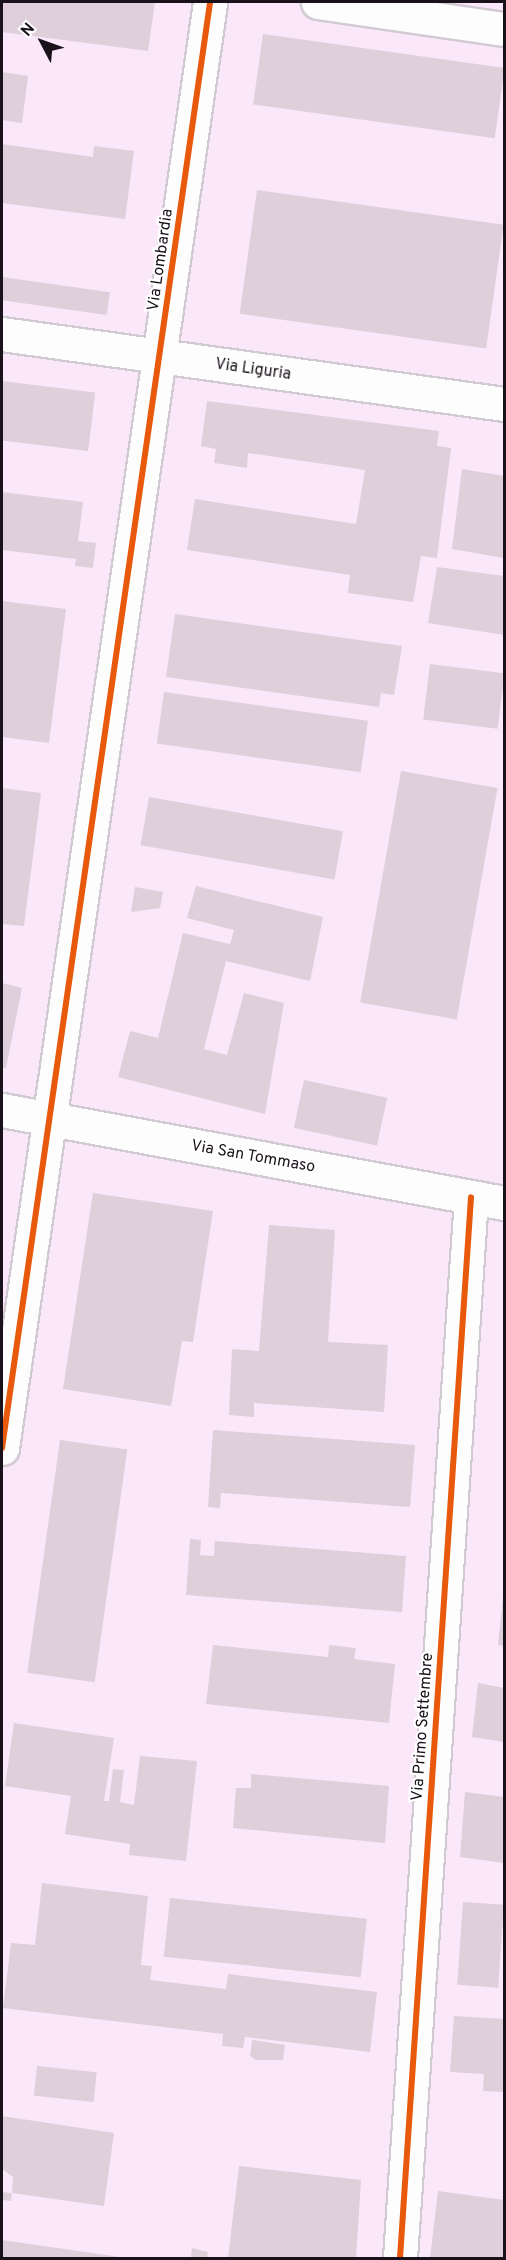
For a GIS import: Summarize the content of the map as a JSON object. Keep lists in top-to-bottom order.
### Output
{
  "streets": {
    "street": [
      "Via Lombardia",
      "Via Liguria",
      "Via San Tommaso",
      "Via Primo Settembre"
    ]
  },
  "crossings": [
    ["Via Lombardia", "Via Liguria"],
    ["Via Lombardia", "Via San Tommaso"],
    ["Via San Tommaso", "Via Primo Settembre"]
  ],
  "north": "top left"
}
